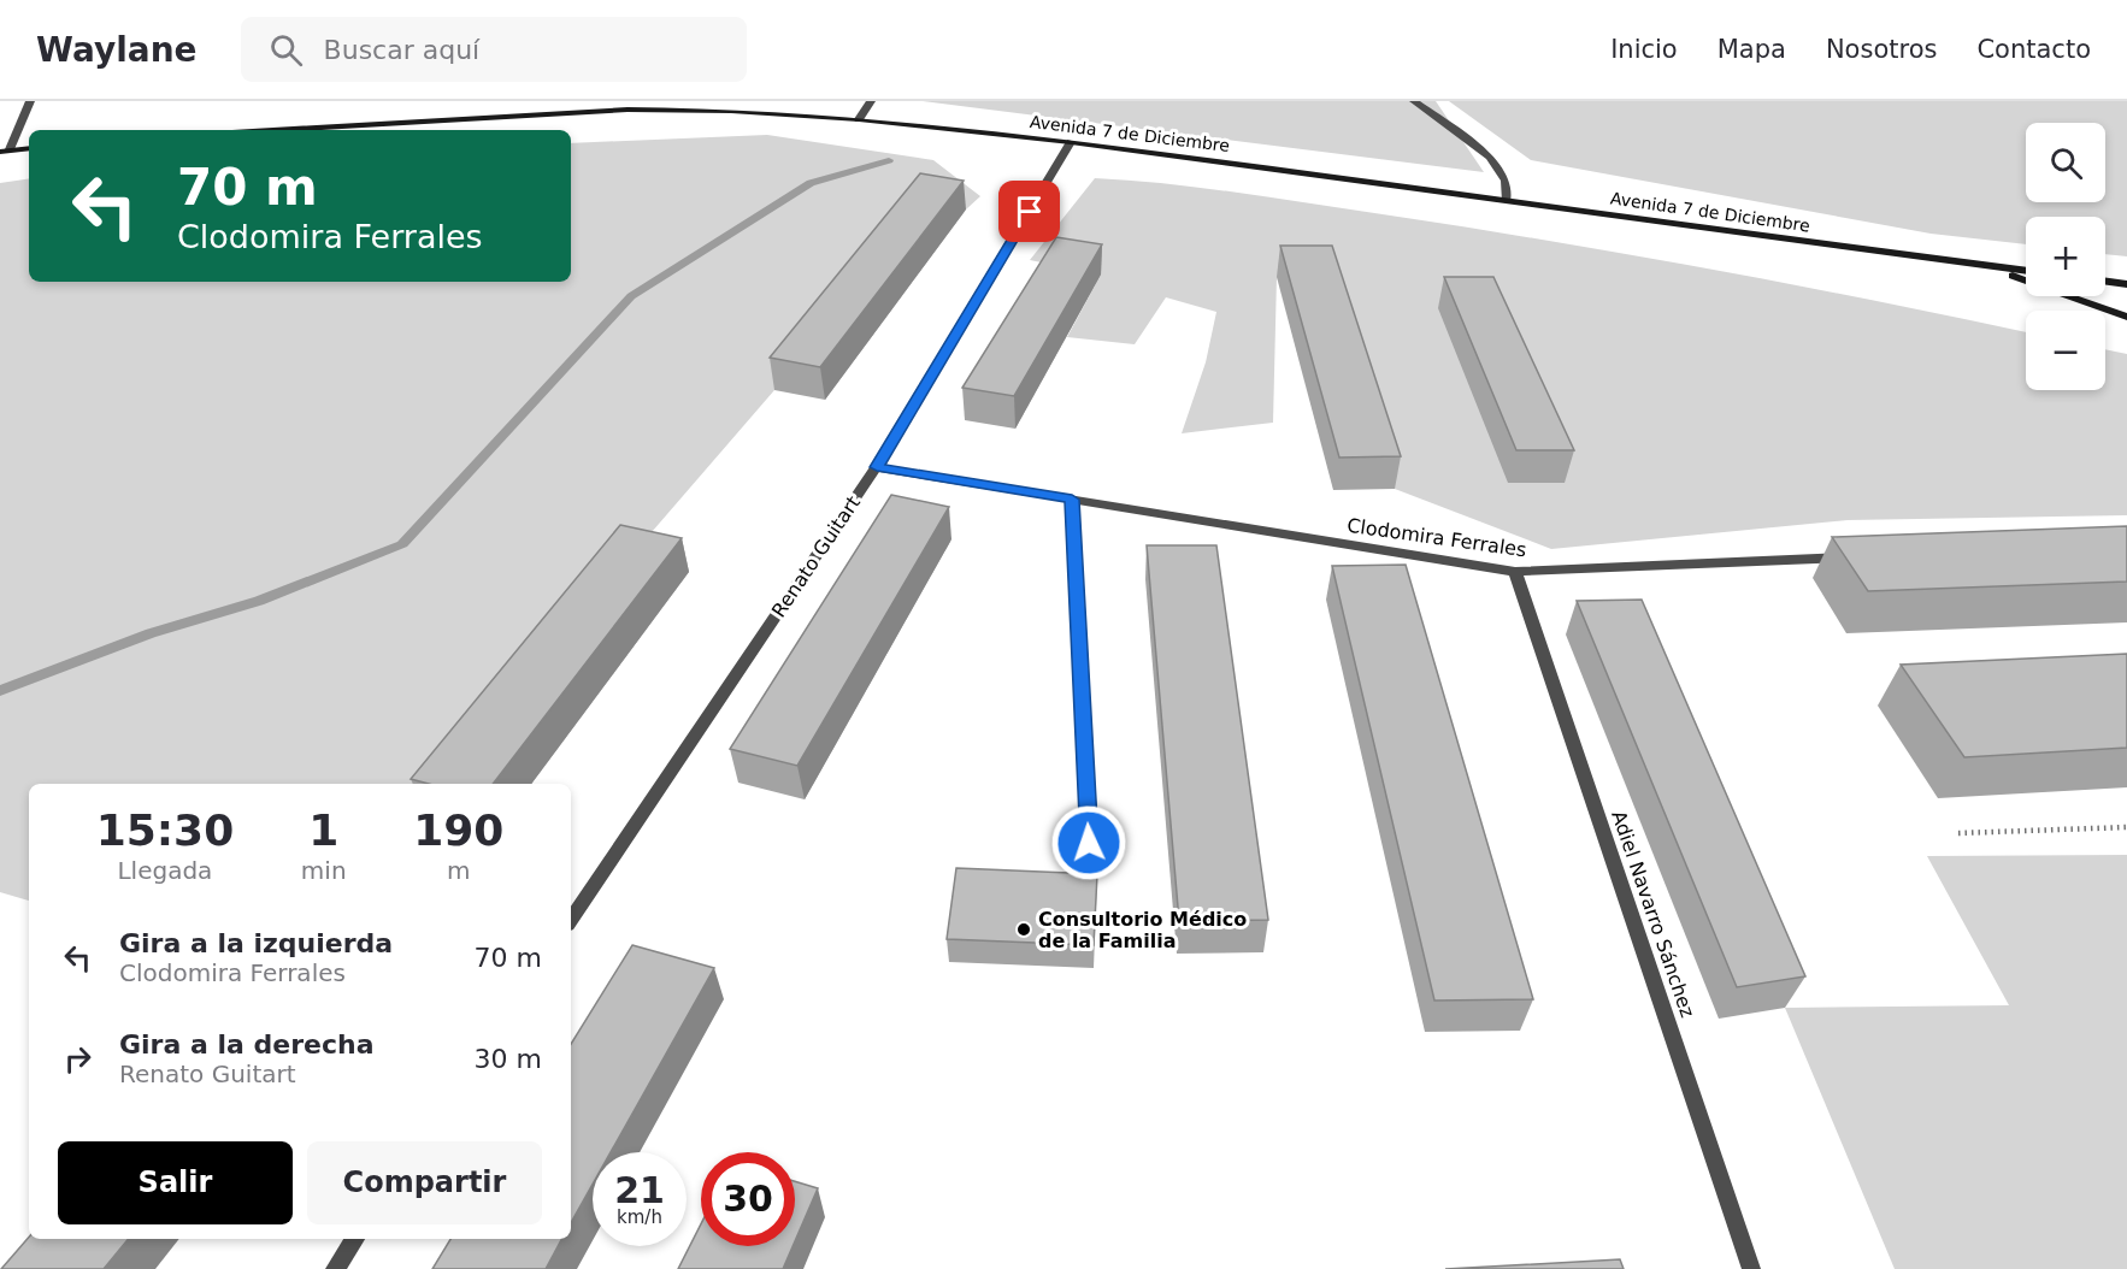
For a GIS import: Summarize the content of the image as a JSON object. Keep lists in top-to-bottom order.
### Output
{
  "streets": {
    "main road": ["Avenida 7 de Diciembre"],
    "street": ["Clodomira Ferrales", "Renato Guitart", "Adiel Navarro Sánchez"]
  },
  "crossings": [
    ["Avenida 7 de Diciembre", "Renato Guitart"],
    ["Clodomira Ferrales", "Renato Guitart"],
    ["Clodomira Ferrales", "Adiel Navarro Sánchez"]
  ],
  "places": ["Consultorio Médico de la Familia"],
  "page": {
    "header": "Waylane",
    "search": "Buscar aquí",
    "nav": [
      "Inicio",
      "Mapa",
      "Nosotros",
      "Contacto"
    ],
    "map_buttons": ["+", "−"],
    "turn": ["70 m", "Clodomira Ferrales"],
    "eta": [
      "15:30",
      "Llegada",
      "1",
      "min",
      "190",
      "m"
    ],
    "list": [
      {
        "name": "Gira a la izquierda",
        "note": "Clodomira Ferrales",
        "value": "70 m"
      },
      {
        "name": "Gira a la derecha",
        "note": "Renato Guitart",
        "value": "30 m"
      }
    ],
    "buttons": ["Salir", "Compartir"],
    "speed": "21 km/h",
    "limit": "30"
  }
}
